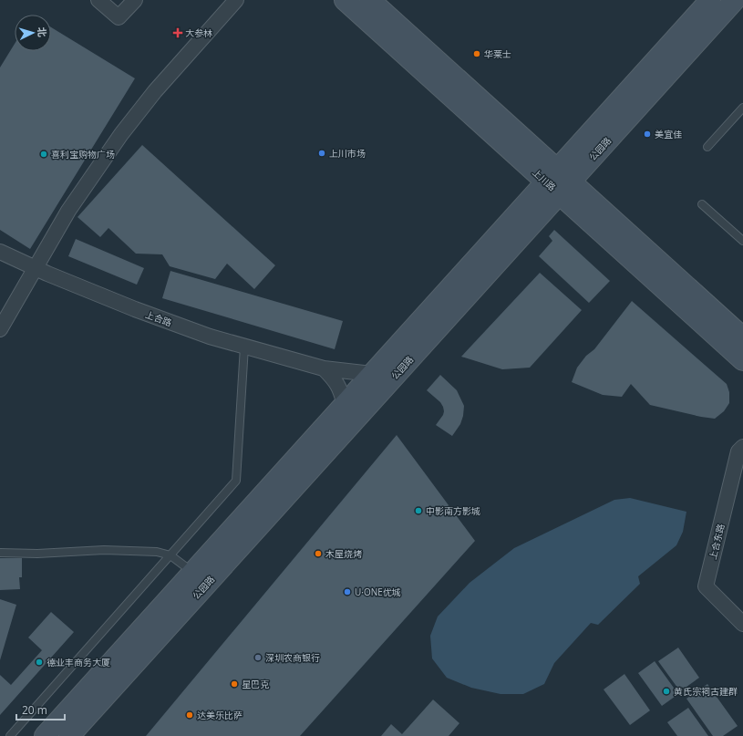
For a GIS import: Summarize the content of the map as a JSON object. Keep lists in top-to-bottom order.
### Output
{
  "streets": {
    "main road": ["公园路", "上川路"],
    "street": ["上合路", "上合东路"]
  },
  "crossings": [
    ["公园路", "上川路"],
    ["公园路", "上合路"]
  ],
  "places": {
    "health": ["大参林"],
    "other": [
      "华莱士",
      "美宜佳",
      "上川市场",
      "喜利宝购物广场",
      "中影南方影城",
      "木屋烧烤",
      "U·ONE优城",
      "深圳农商银行",
      "德业丰商务大厦",
      "星巴克",
      "黄氏宗祠古建群",
      "达美乐比萨"
    ]
  },
  "scale_bar": "20 m",
  "north": "right"
}
